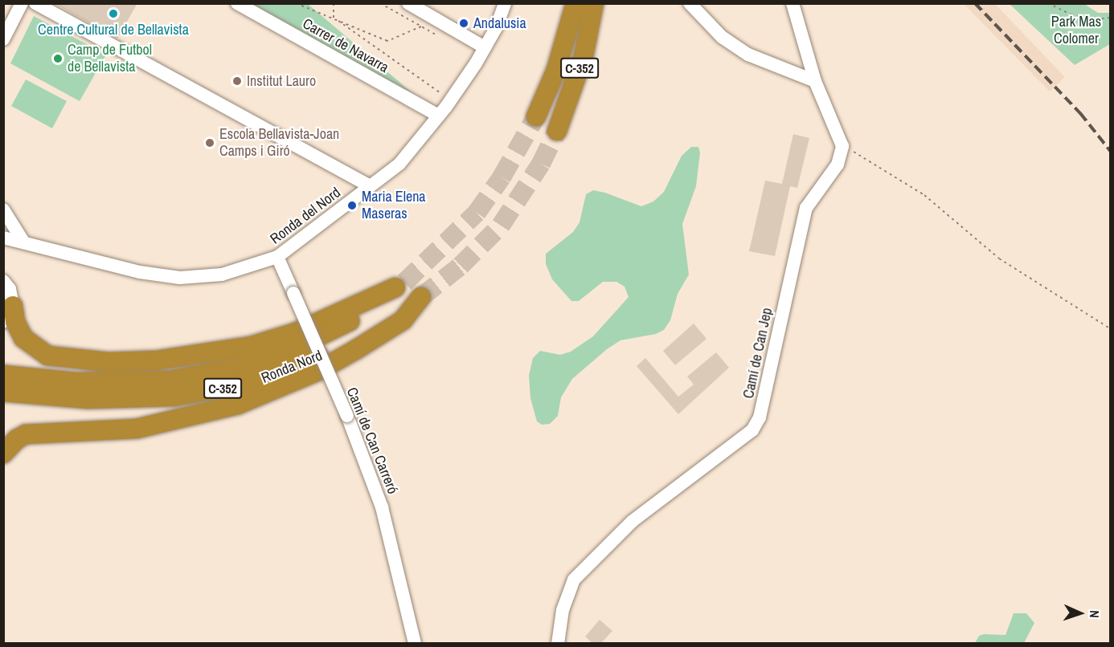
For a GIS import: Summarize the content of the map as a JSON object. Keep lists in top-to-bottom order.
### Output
{
  "streets": {
    "highway": ["C-352", "Ronda Nord"],
    "street": [
      "Carrer de Navarra",
      "Ronda del Nord",
      "Camí de Can Jep",
      "Camí de Can Carreró"
    ]
  },
  "crossings": [
    ["Carrer de Navarra", "Ronda del Nord"],
    ["Ronda del Nord", "Camí de Can Carreró"]
  ],
  "parks": ["Park Mas Colomer"],
  "places": [
    "Centre Cultural de Bellavista",
    "Andalusia",
    "Camp de Futbol de Bellavista",
    "Institut Lauro",
    "Escola Bellavista-Joan Camps i Giró",
    "Maria Elena Maseras"
  ],
  "north": "right"
}
